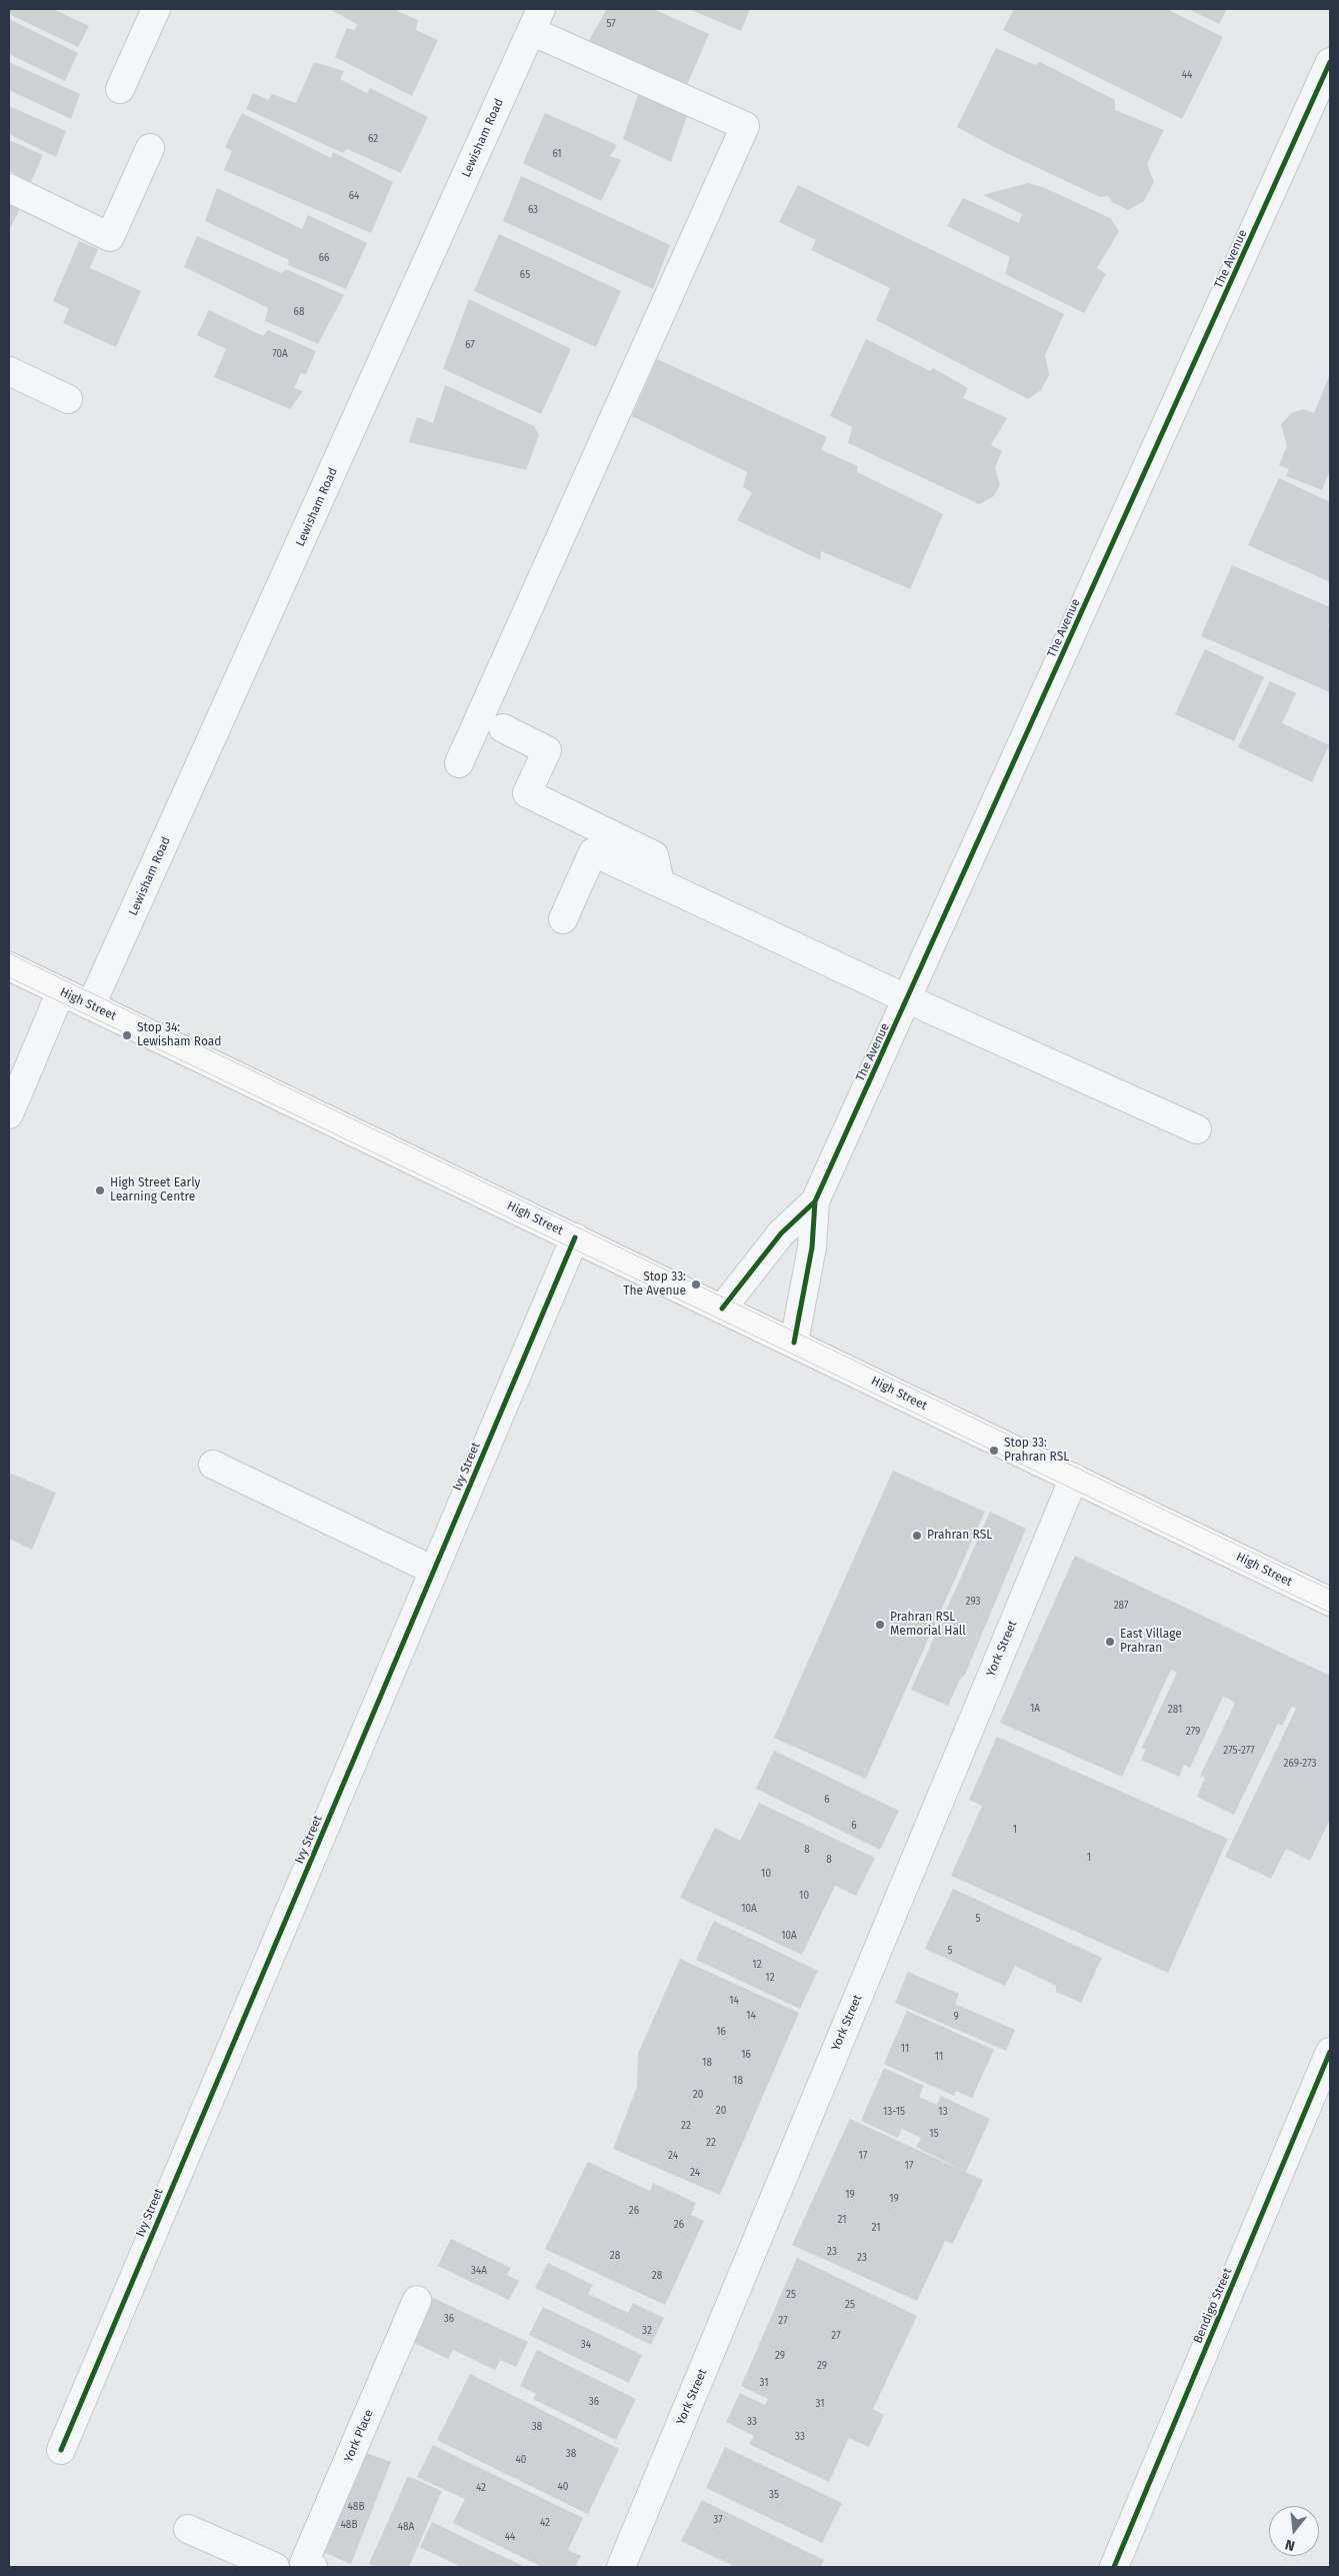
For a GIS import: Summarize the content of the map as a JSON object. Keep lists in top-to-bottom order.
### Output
{
  "streets": {
    "main road": ["High Street"],
    "street": [
      "Lewisham Road",
      "The Avenue",
      "Ivy Street",
      "York Street",
      "Bendigo Street",
      "York Place"
    ]
  },
  "crossings": [
    ["Lewisham Road", "High Street"],
    ["The Avenue", "High Street"],
    ["High Street", "Ivy Street"],
    ["High Street", "York Street"]
  ],
  "places": [
    "Stop 34: Lewisham Road",
    "High Street Early Learning Centre",
    "Stop 33: The Avenue",
    "Stop 33: Prahran RSL",
    "Prahran RSL",
    "Prahran RSL Memorial Hall",
    "East Village Prahran"
  ],
  "house_numbers": [
    "57",
    "44",
    "62",
    "61",
    "64",
    "63",
    "66",
    "65",
    "68",
    "67",
    "70A",
    "293",
    "287",
    "1A",
    "281",
    "279",
    "275-277",
    "269-273",
    "6",
    "6",
    "1",
    "8",
    "1",
    "8",
    "10",
    "10",
    "10A",
    "5",
    "10A",
    "5",
    "12",
    "12",
    "14",
    "14",
    "9",
    "16",
    "11",
    "16",
    "11",
    "18",
    "18",
    "20",
    "20",
    "13-15",
    "13",
    "22",
    "15",
    "22",
    "24",
    "17",
    "17",
    "24",
    "19",
    "19",
    "26",
    "21",
    "26",
    "21",
    "23",
    "28",
    "23",
    "34A",
    "28",
    "25",
    "25",
    "36",
    "27",
    "32",
    "27",
    "34",
    "29",
    "29",
    "31",
    "36",
    "31",
    "33",
    "38",
    "33",
    "38",
    "40",
    "40",
    "42",
    "35",
    "48B",
    "37",
    "42",
    "48B",
    "48A",
    "44"
  ],
  "north": "bottom"
}
